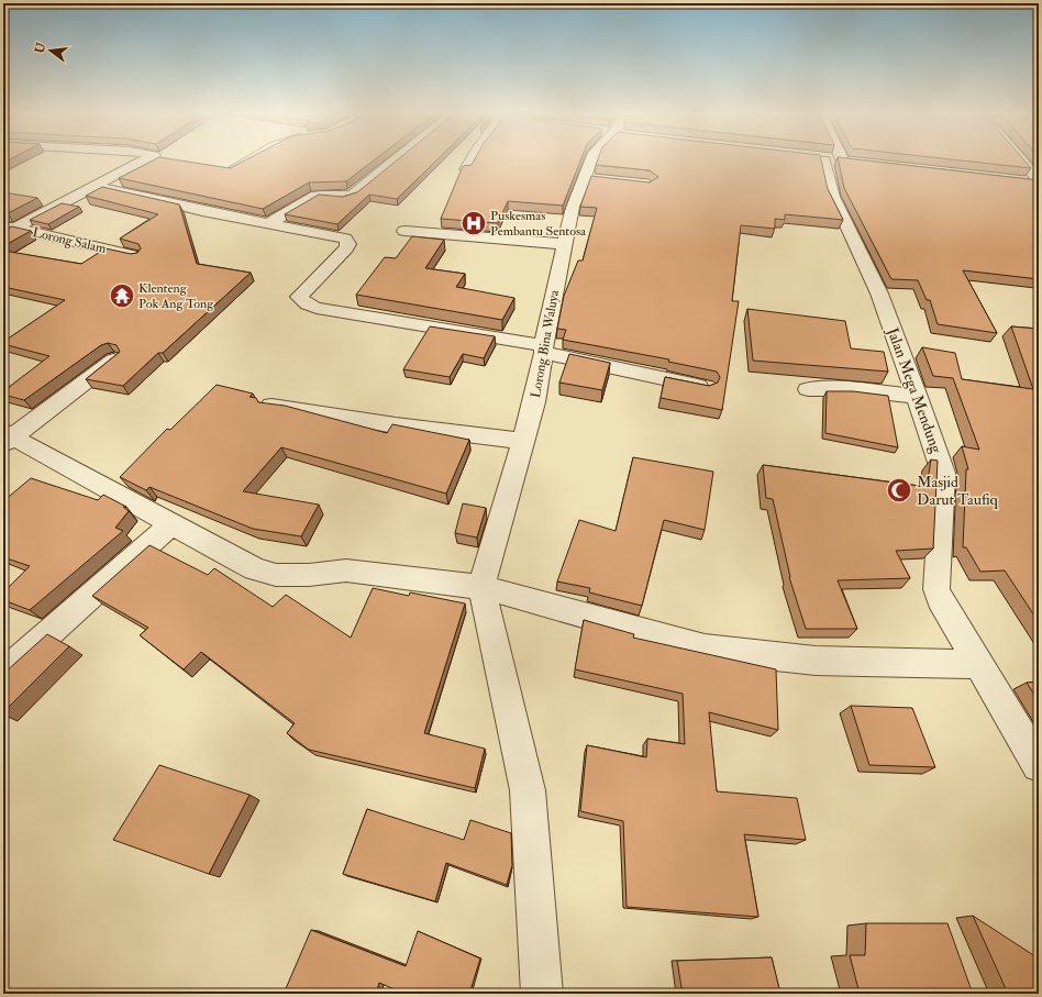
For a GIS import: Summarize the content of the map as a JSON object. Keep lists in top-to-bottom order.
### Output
{
  "streets": {
    "street": ["Lorong Salam", "Lorong Bina Waluya", "Jalan Mega Mendung"]
  },
  "places": {
    "hospital": ["Puskesmas Pembantu Sentosa"],
    "temple": ["Klenteng Pok Ang Tong"],
    "mosque": ["Masjid Darut Taufiq"]
  },
  "north": "left"
}
